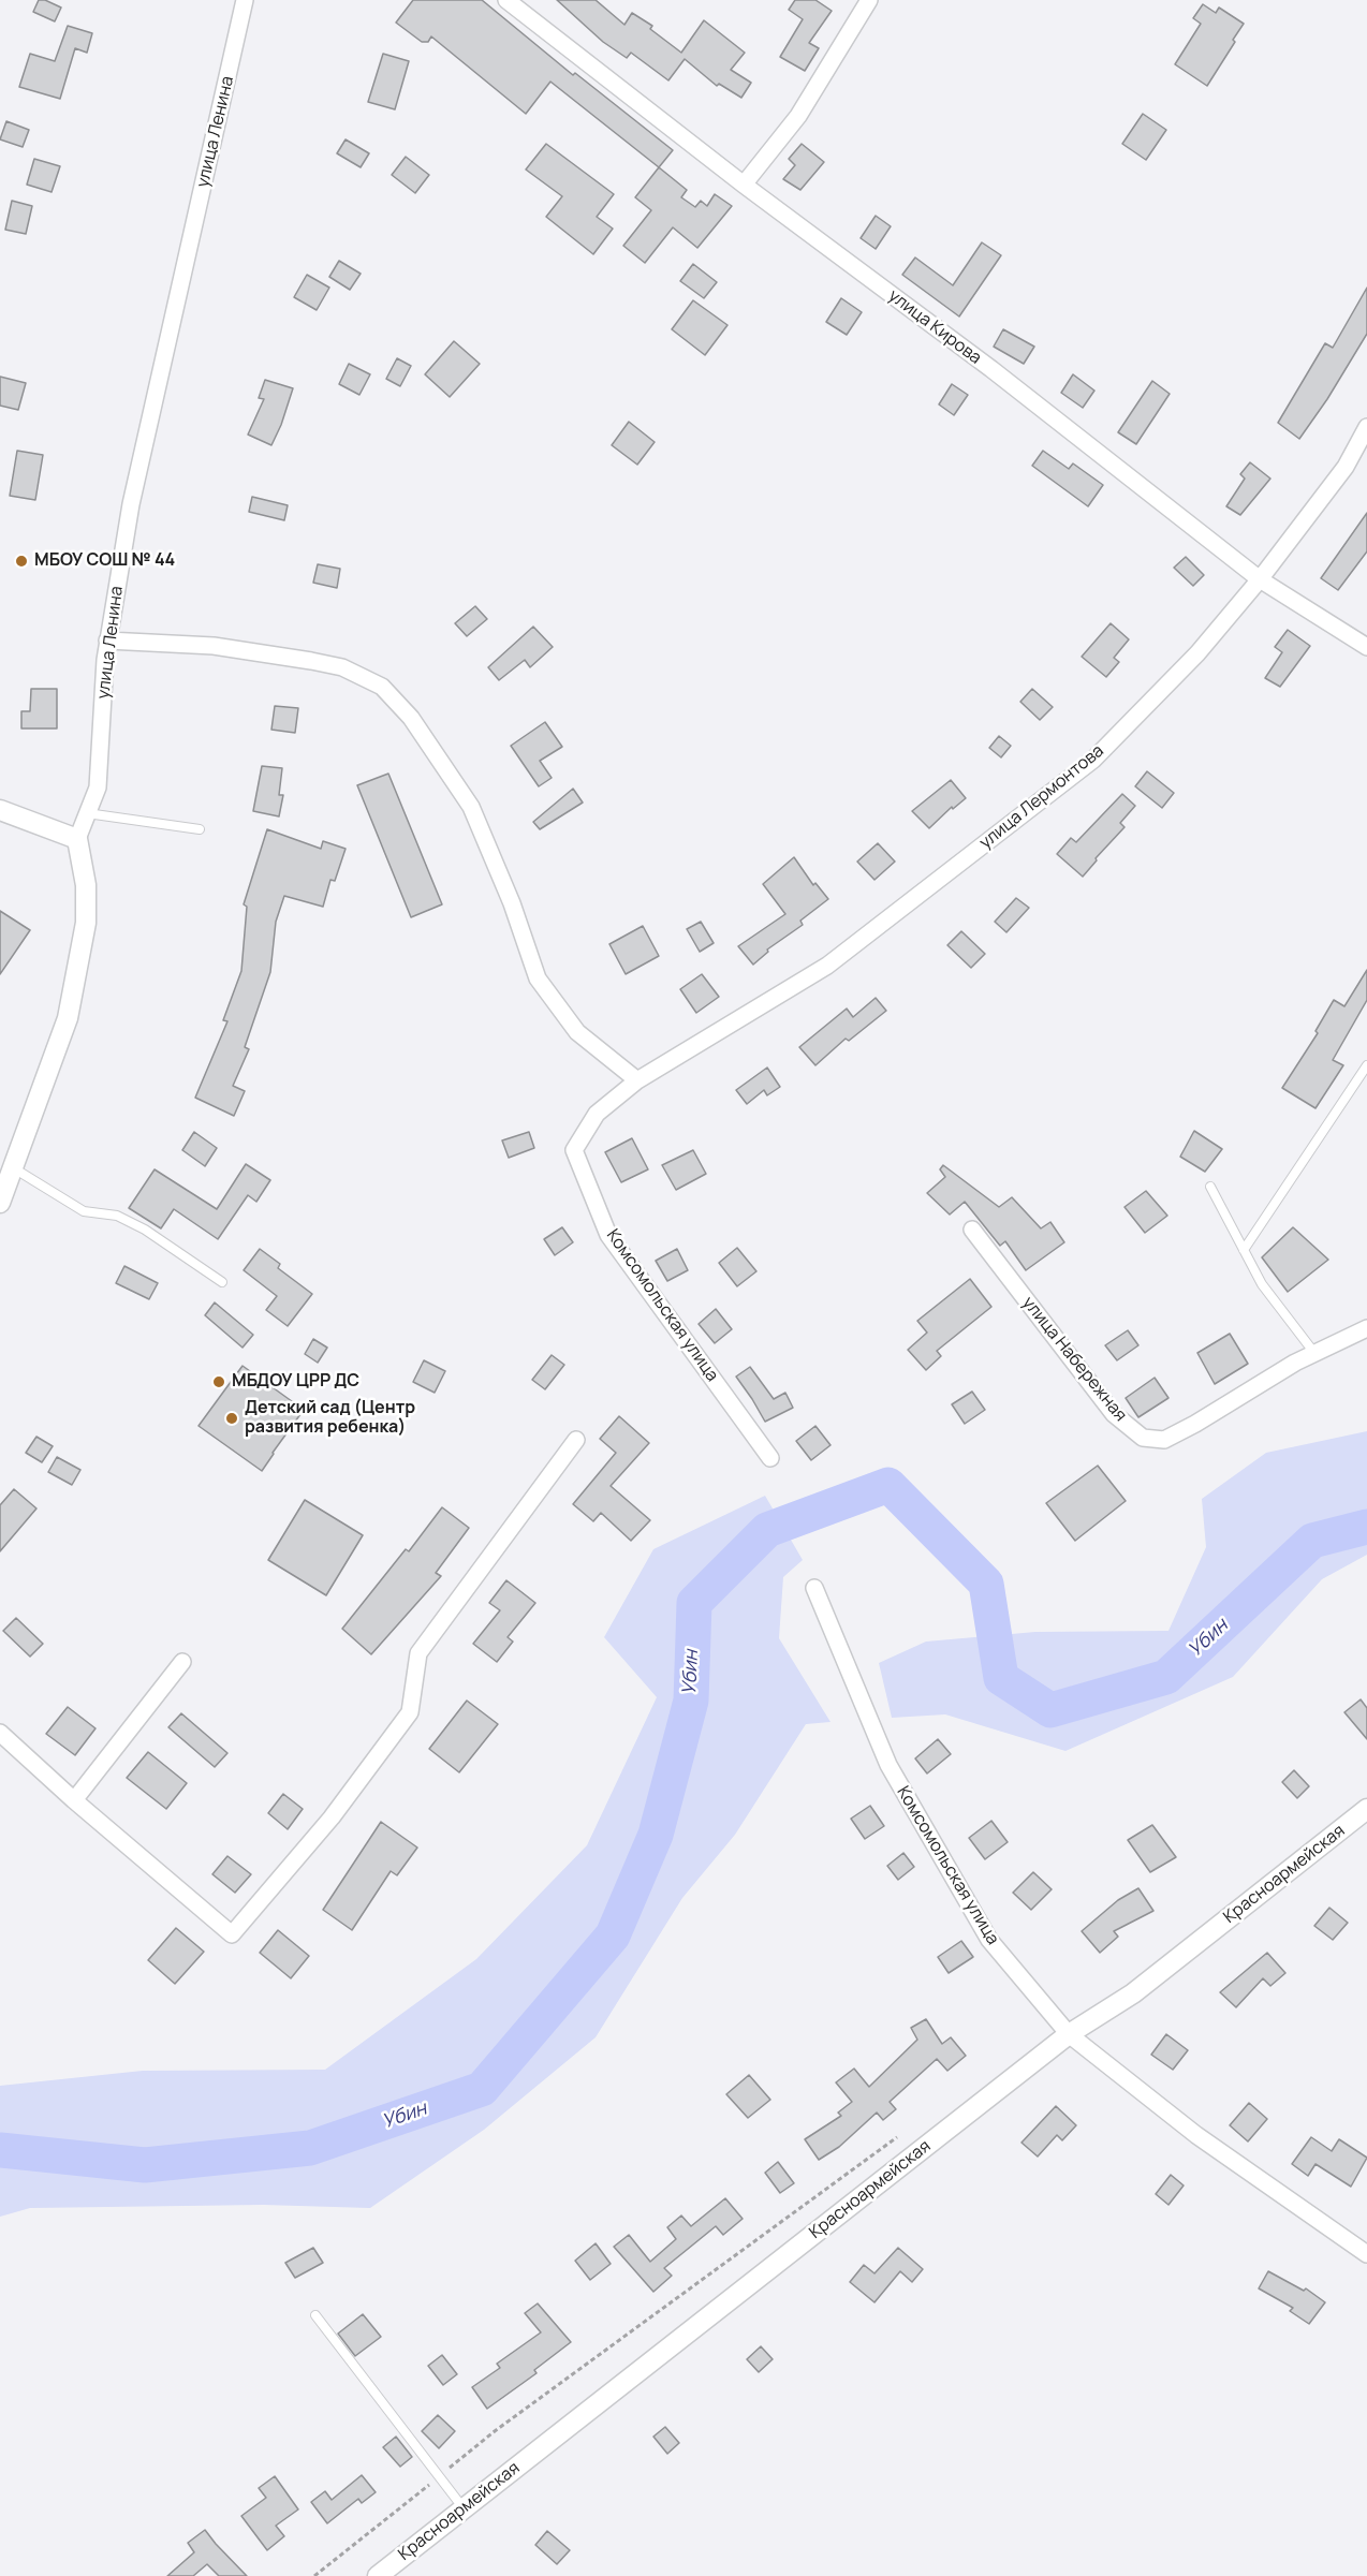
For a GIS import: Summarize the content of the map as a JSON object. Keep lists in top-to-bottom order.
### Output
{
  "streets": {
    "street": [
      "улица Ленина",
      "улица Кирова",
      "улица Лермонтова",
      "Комсомольская улица",
      "улица Набережная",
      "Красноармейская"
    ]
  },
  "crossings": [
    ["улица Кирова", "улица Лермонтова"],
    ["улица Лермонтова", "Комсомольская улица"],
    ["Комсомольская улица", "Красноармейская"]
  ],
  "water": ["Убин"],
  "places": ["МБОУ СОШ № 44", "МБДОУ ЦРР ДС", "Детский сад (Центр развития ребенка)"]
}
